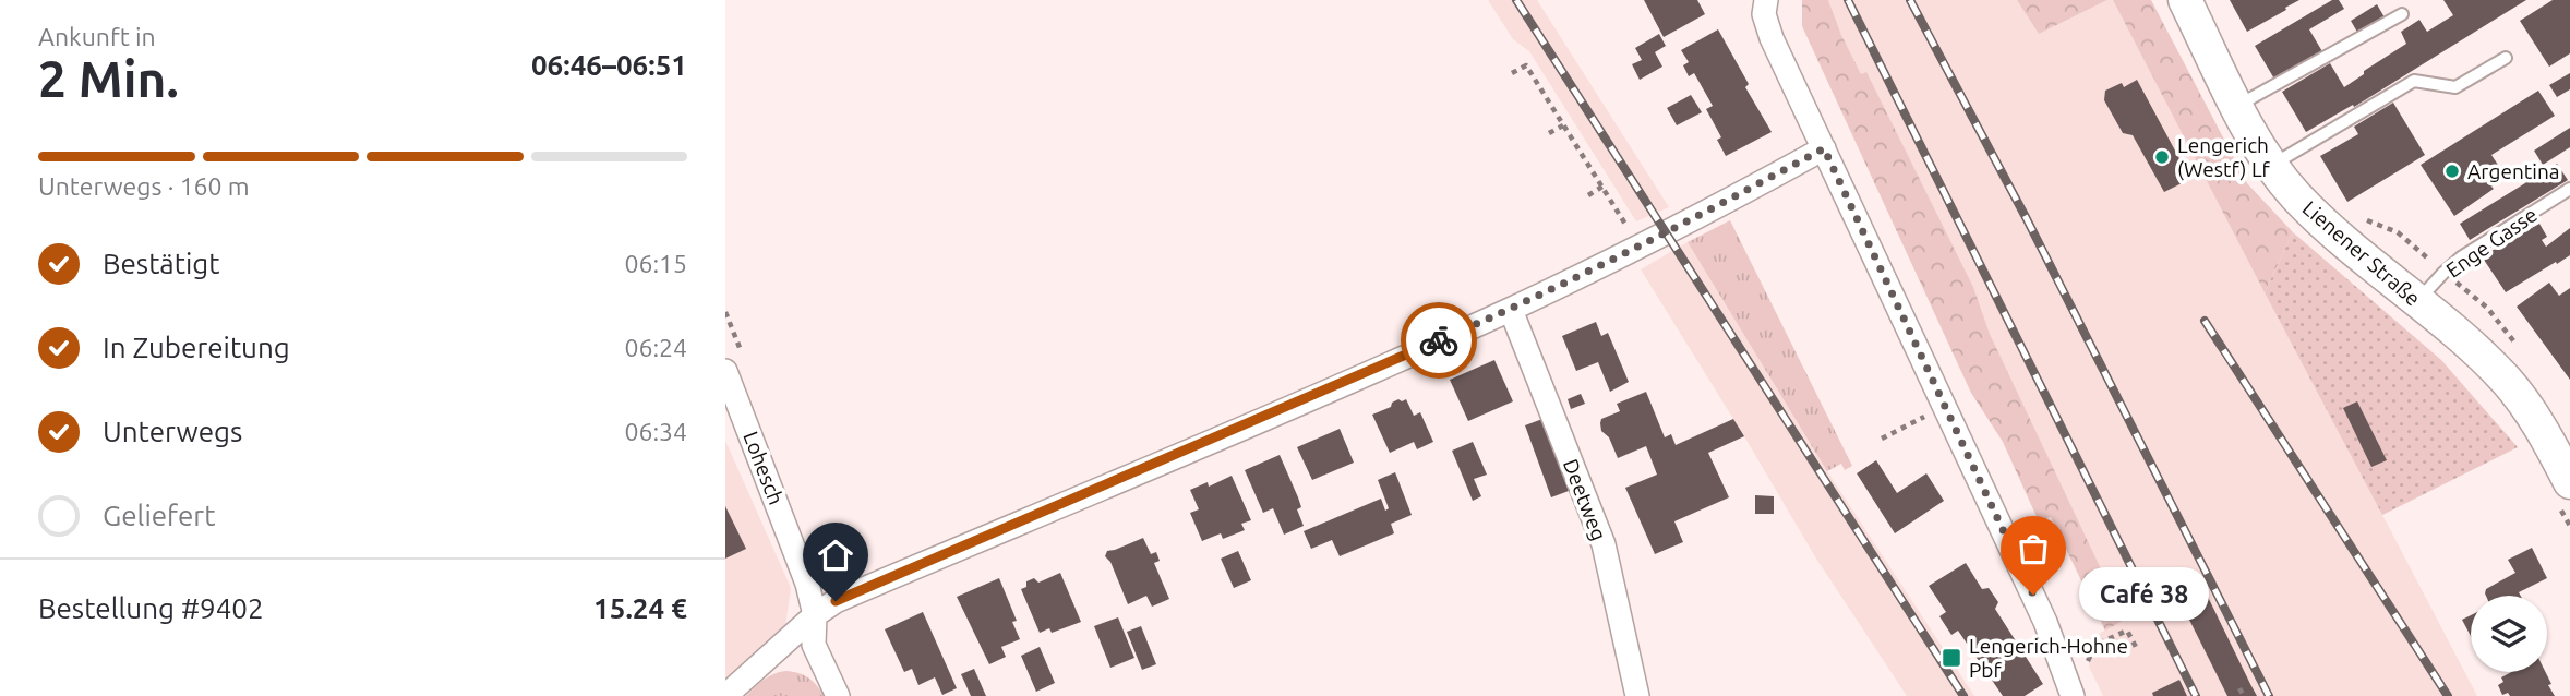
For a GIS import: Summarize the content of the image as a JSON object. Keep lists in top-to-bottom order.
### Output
{
  "streets": {
    "street": ["Lienener Straße", "Lohesch", "Deetweg"],
    "lane": ["Enge Gasse"]
  },
  "crossings": [
    ["Enge Gasse", "Lienener Straße"]
  ],
  "places": {
    "other": ["Lengerich (Westf) Lf", "Argentina", "Café 38"],
    "transit": ["Lengerich-Hohne Pbf"]
  },
  "page": {
    "heading": ["2 Min.", "Ankunft in", "06:46–06:51"],
    "panel": ["Bestellung #9402", "15.24 €"],
    "bar": "Unterwegs · 160 m",
    "list": [
      ["Bestätigt", "06:15"],
      ["In Zubereitung", "06:24"],
      ["Unterwegs", "06:34"],
      "Geliefert"
    ],
    "bubble": "Café 38"
  }
}
